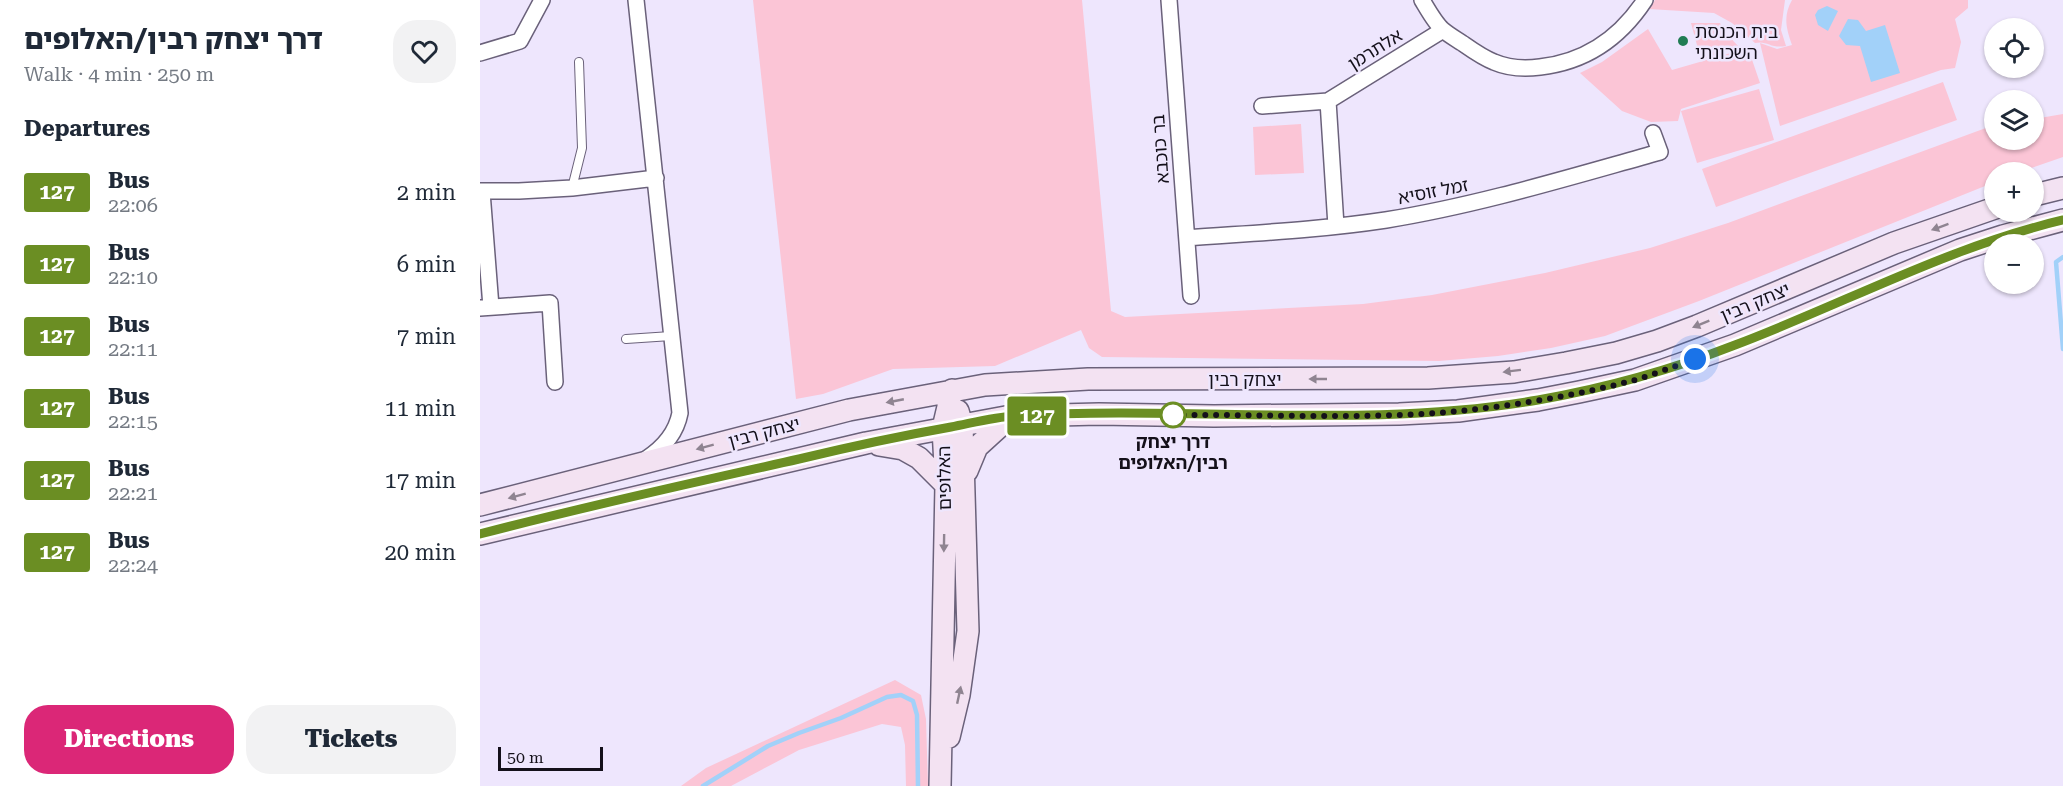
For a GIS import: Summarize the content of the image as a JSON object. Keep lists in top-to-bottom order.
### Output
{
  "streets": {
    "main road": ["יצחק רבין", "האלופים"],
    "street": ["אלתרמן", "בר כוכבא", "זמל זוסיא"]
  },
  "crossings": [
    ["בר כוכבא", "זמל זוסיא"],
    ["יצחק רבין", "האלופים"]
  ],
  "places": ["בית הכנסת השכונתי", "דרך יצחק רבין/האלופים"],
  "lines": ["bus line 127"],
  "scale_bar": "50 m",
  "page": {
    "heading": [
      ["דרך יצחק רבין/האלופים", "Walk · 4 min · 250 m"],
      "Departures"
    ],
    "on_map": "127",
    "map_buttons": ["+", "−"],
    "list": [
      {
        "mark": "127",
        "name": "Bus",
        "note": "22:06",
        "value": "2 min"
      },
      {
        "mark": "127",
        "name": "Bus",
        "note": "22:10",
        "value": "6 min"
      },
      {
        "mark": "127",
        "name": "Bus",
        "note": "22:11",
        "value": "7 min"
      },
      {
        "mark": "127",
        "name": "Bus",
        "note": "22:15",
        "value": "11 min"
      },
      {
        "mark": "127",
        "name": "Bus",
        "note": "22:21",
        "value": "17 min"
      },
      {
        "mark": "127",
        "name": "Bus",
        "note": "22:24",
        "value": "20 min"
      }
    ],
    "buttons": ["Directions", "Tickets"],
    "scale": "50 m"
  }
}
